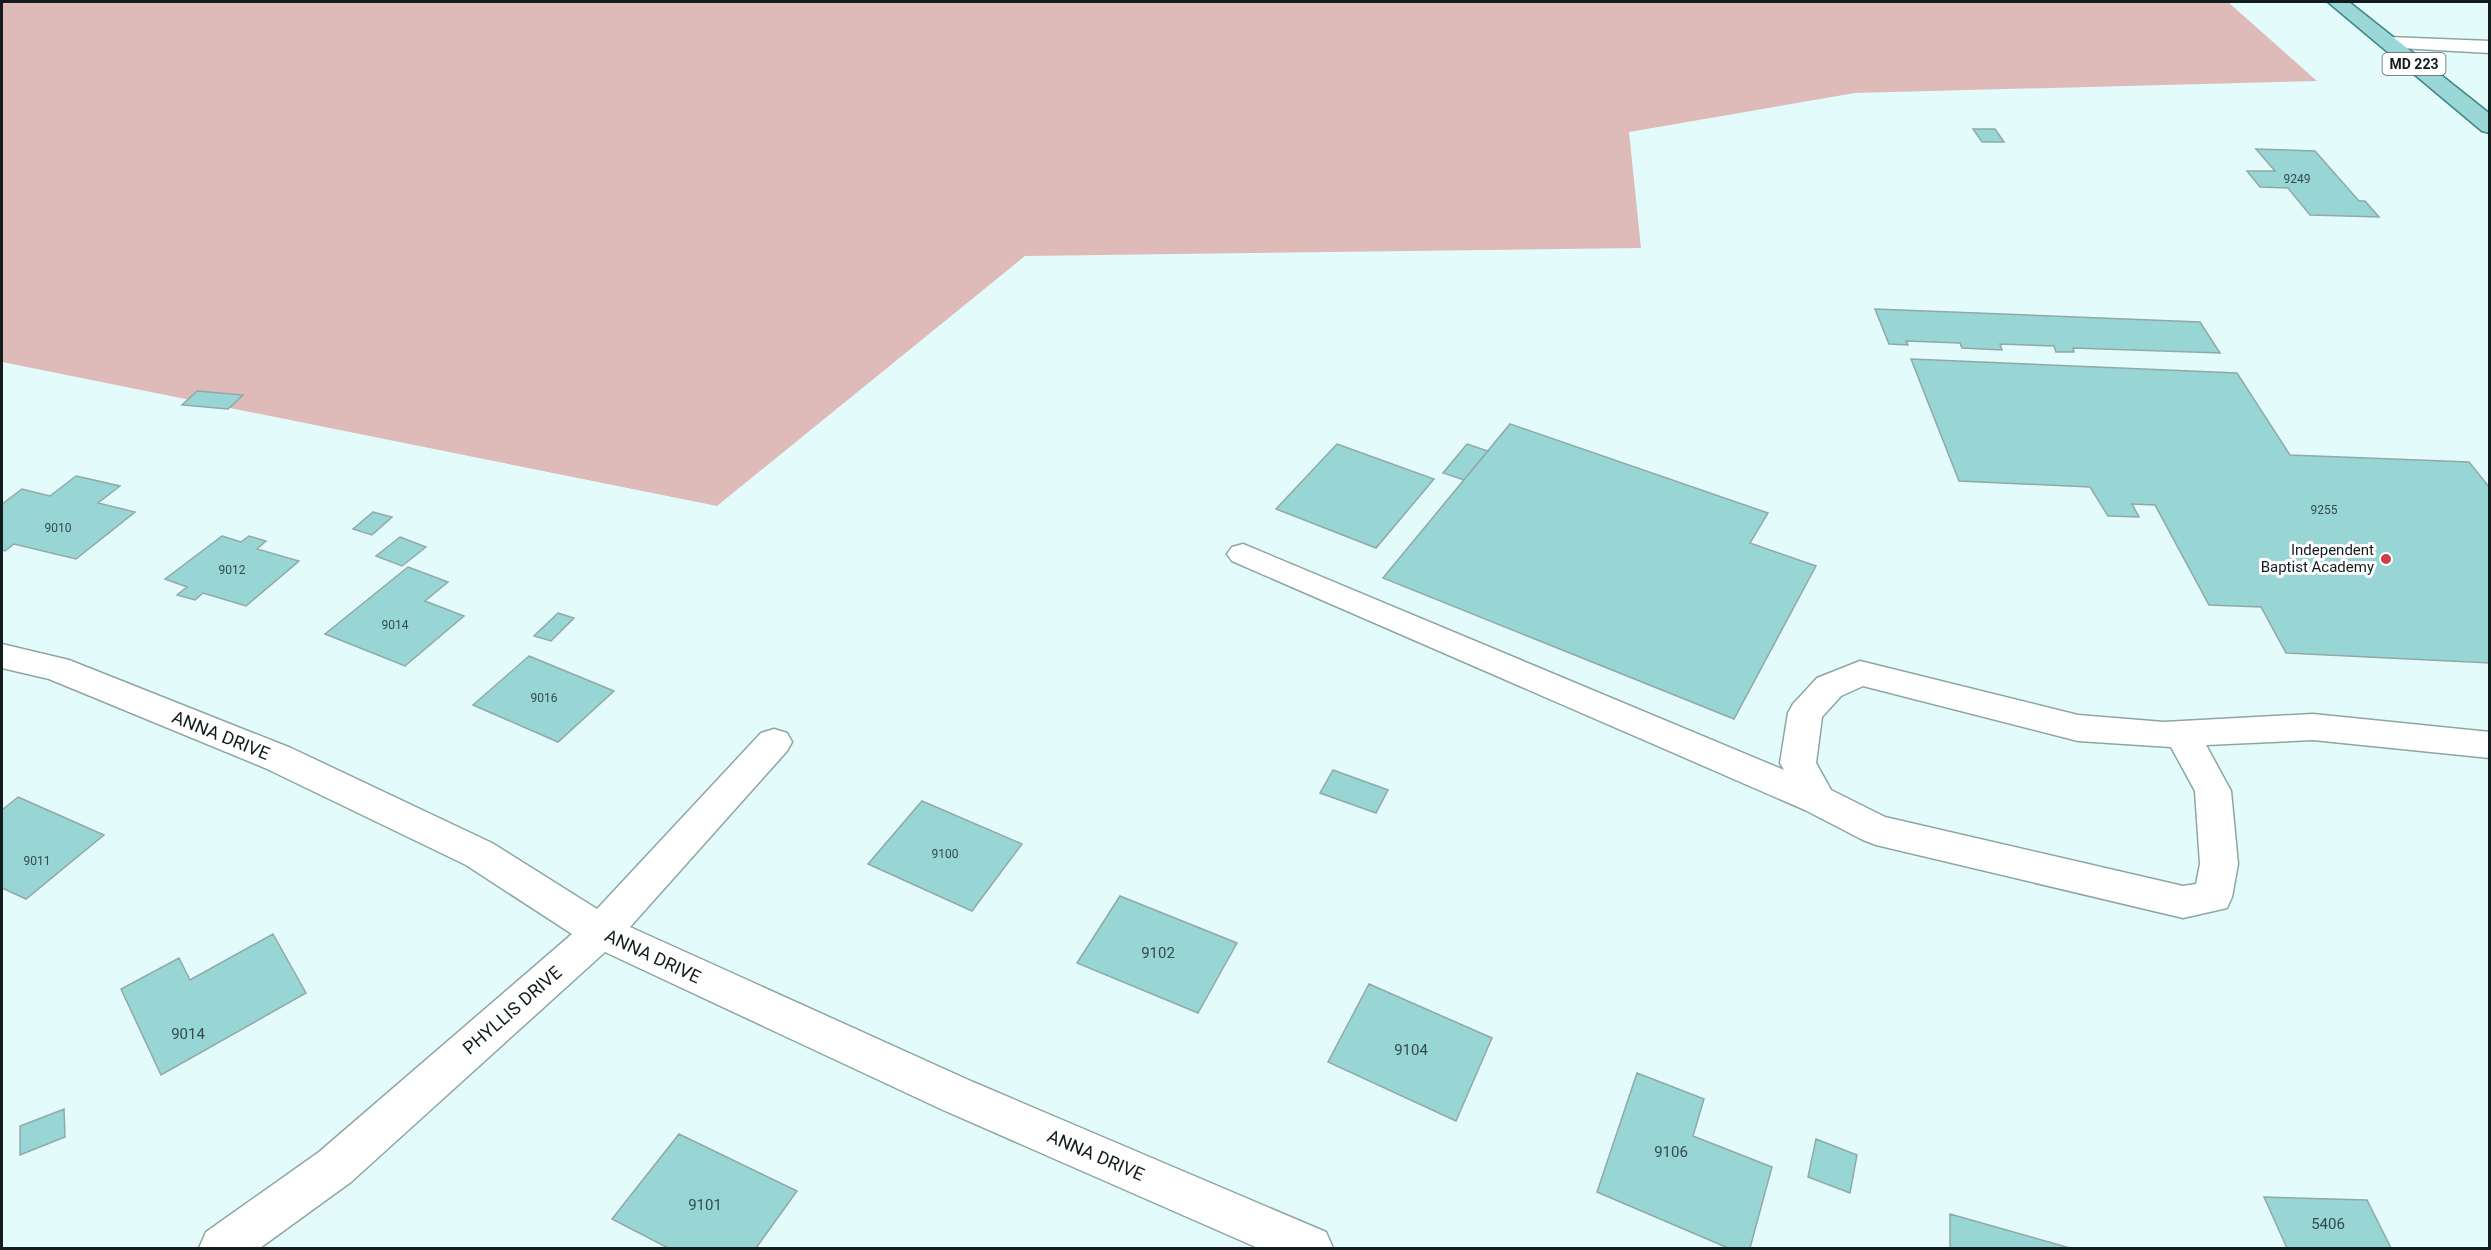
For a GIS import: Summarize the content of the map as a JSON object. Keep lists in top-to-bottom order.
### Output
{
  "streets": {
    "main road": ["MD 223"],
    "street": ["ANNA DRIVE", "PHYLLIS DRIVE"]
  },
  "crossings": [
    ["ANNA DRIVE", "PHYLLIS DRIVE"]
  ],
  "places": ["Independent Baptist Academy"],
  "house_numbers": [
    "9249",
    "9255",
    "9010",
    "9012",
    "9014",
    "9016",
    "9100",
    "9011",
    "9102",
    "9014",
    "9104",
    "9106",
    "9101",
    "5406"
  ]
}
